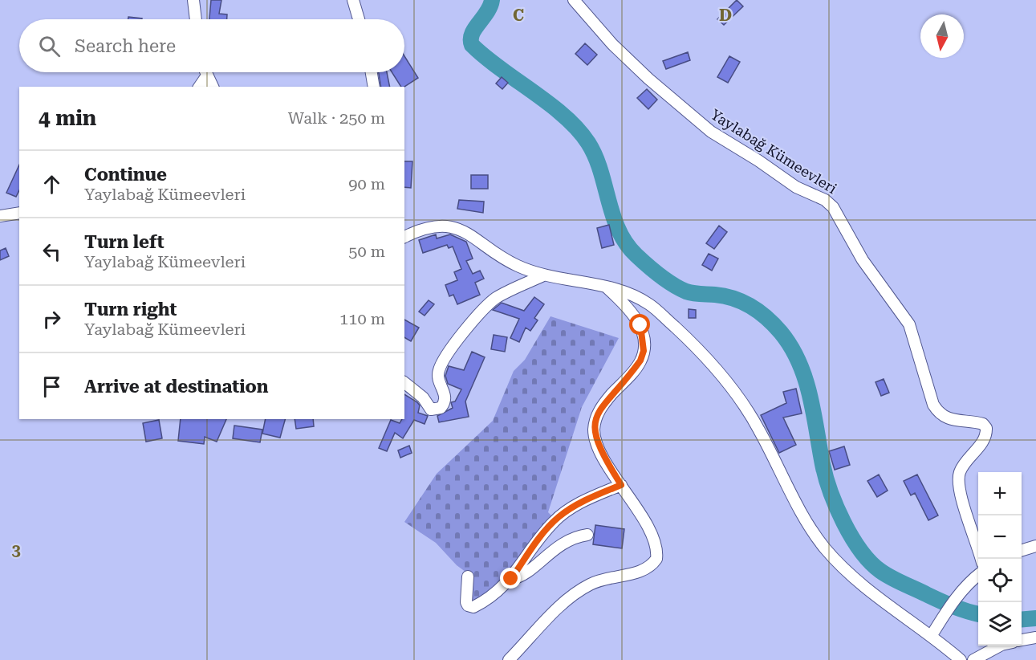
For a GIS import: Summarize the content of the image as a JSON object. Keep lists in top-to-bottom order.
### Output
{
  "streets": {
    "street": ["Yaylabağ Kümeevleri"]
  },
  "north": "bottom",
  "page": {
    "search": "Search here",
    "heading": ["4 min", "Walk · 250 m"],
    "list": [
      ["Continue", "Yaylabağ Kümeevleri", "90 m"],
      ["Turn left", "Yaylabağ Kümeevleri", "50 m"],
      ["Turn right", "Yaylabağ Kümeevleri", "110 m"],
      "Arrive at destination"
    ],
    "map_buttons": ["+", "−"]
  },
  "grid": {
    "columns": ["C", "D"],
    "rows": ["3"]
  }
}
